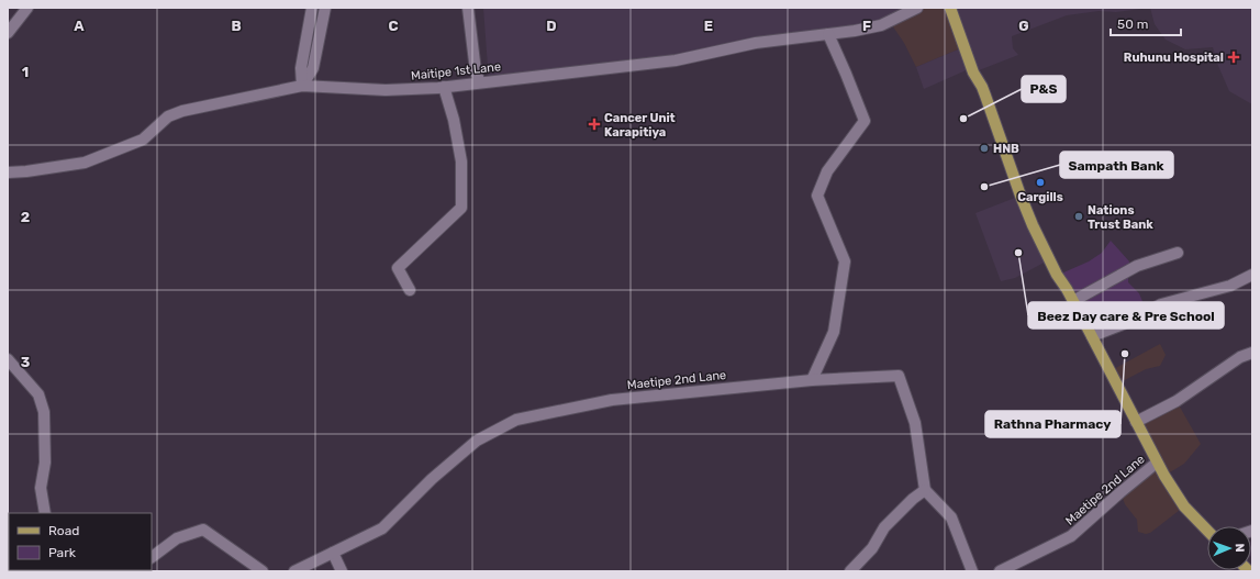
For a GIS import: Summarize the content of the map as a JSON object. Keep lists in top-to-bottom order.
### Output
{
  "streets": {
    "street": ["Maitipe 1st Lane", "Maetipe 2nd Lane"]
  },
  "places": {
    "health": ["Ruhunu Hospital", "Cancer Unit Karapitiya"],
    "other": [
      "P&S",
      "HNB",
      "Cargills",
      "Sampath Bank",
      "Nations Trust Bank",
      "Beez Day care & Pre School",
      "Rathna Pharmacy"
    ]
  },
  "legend": ["Road", "Park"],
  "scale_bar": "50 m",
  "north": "right",
  "grid": {
    "columns": [
      "A",
      "B",
      "C",
      "D",
      "E",
      "F",
      "G"
    ],
    "rows": ["1", "2", "3"]
  }
}
